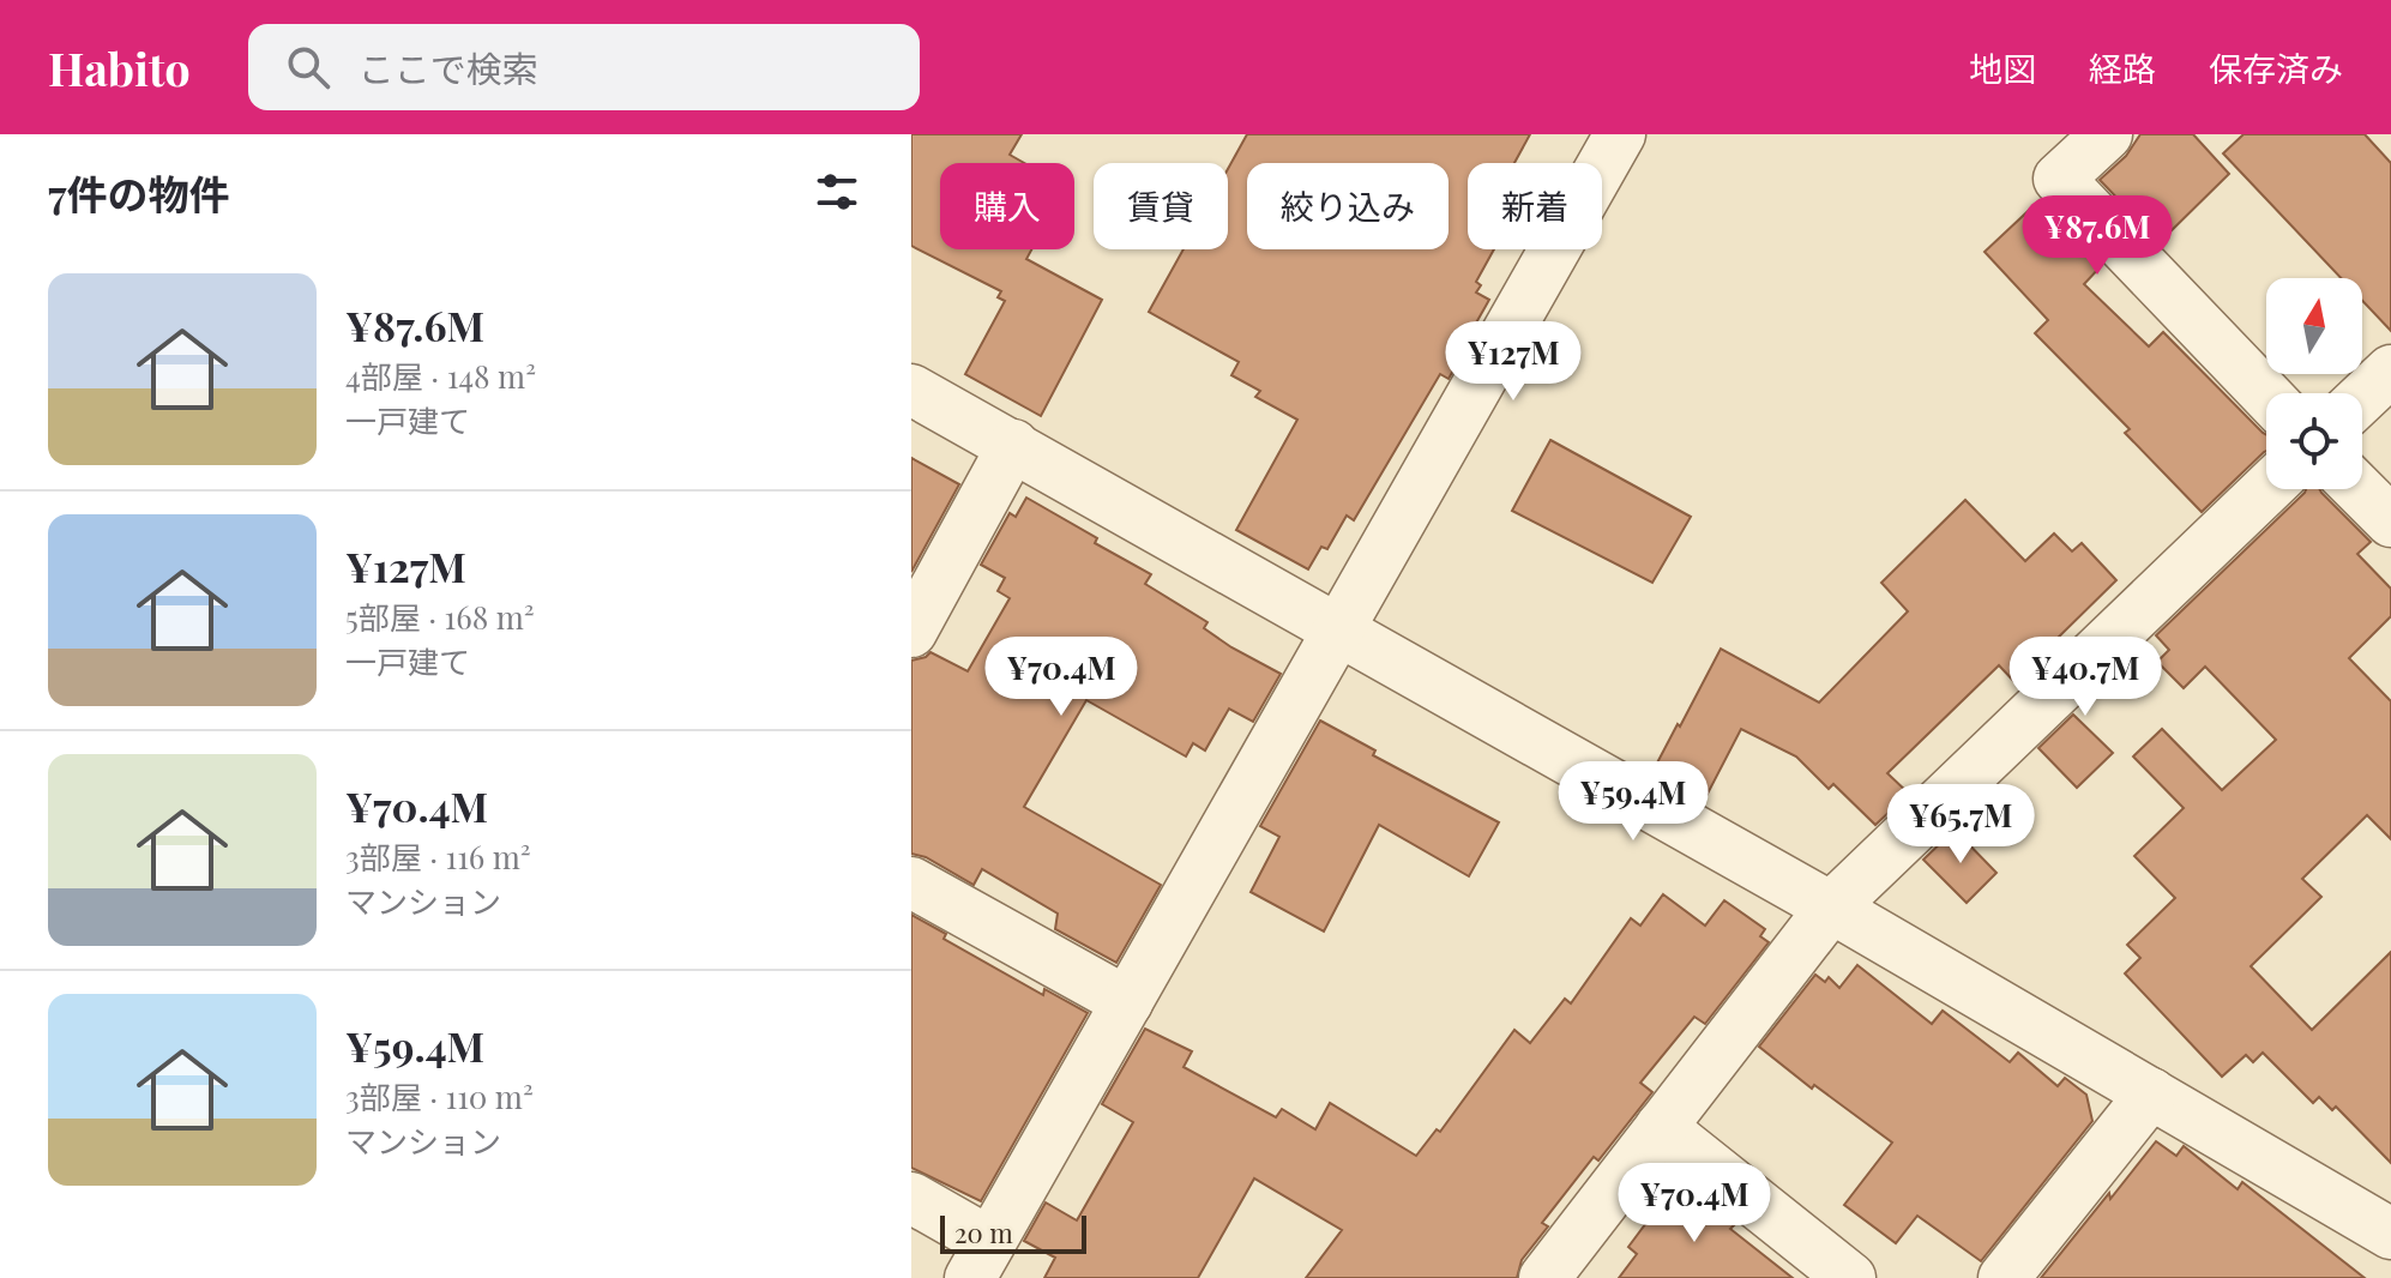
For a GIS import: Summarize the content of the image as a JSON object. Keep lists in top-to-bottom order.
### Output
{
  "scale_bar": "20 m",
  "north": "top",
  "page": {
    "header": "Habito",
    "search": "ここで検索",
    "nav": ["地図", "経路", "保存済み"],
    "heading": "7件の物件",
    "chip": [
      "購入",
      "賃貸",
      "絞り込み",
      "新着"
    ],
    "price": [
      "¥87.6M",
      "¥127M",
      "¥70.4M",
      "¥40.7M",
      "¥59.4M",
      "¥65.7M",
      "¥70.4M"
    ],
    "list": [
      {
        "name": "¥87.6M",
        "note": "4部屋 · 148 m² · 一戸建て"
      },
      {
        "name": "¥127M",
        "note": "5部屋 · 168 m² · 一戸建て"
      },
      {
        "name": "¥70.4M",
        "note": "3部屋 · 116 m² · マンション"
      },
      {
        "name": "¥59.4M",
        "note": "3部屋 · 110 m² · マンション"
      }
    ],
    "scale": "20 m"
  }
}
